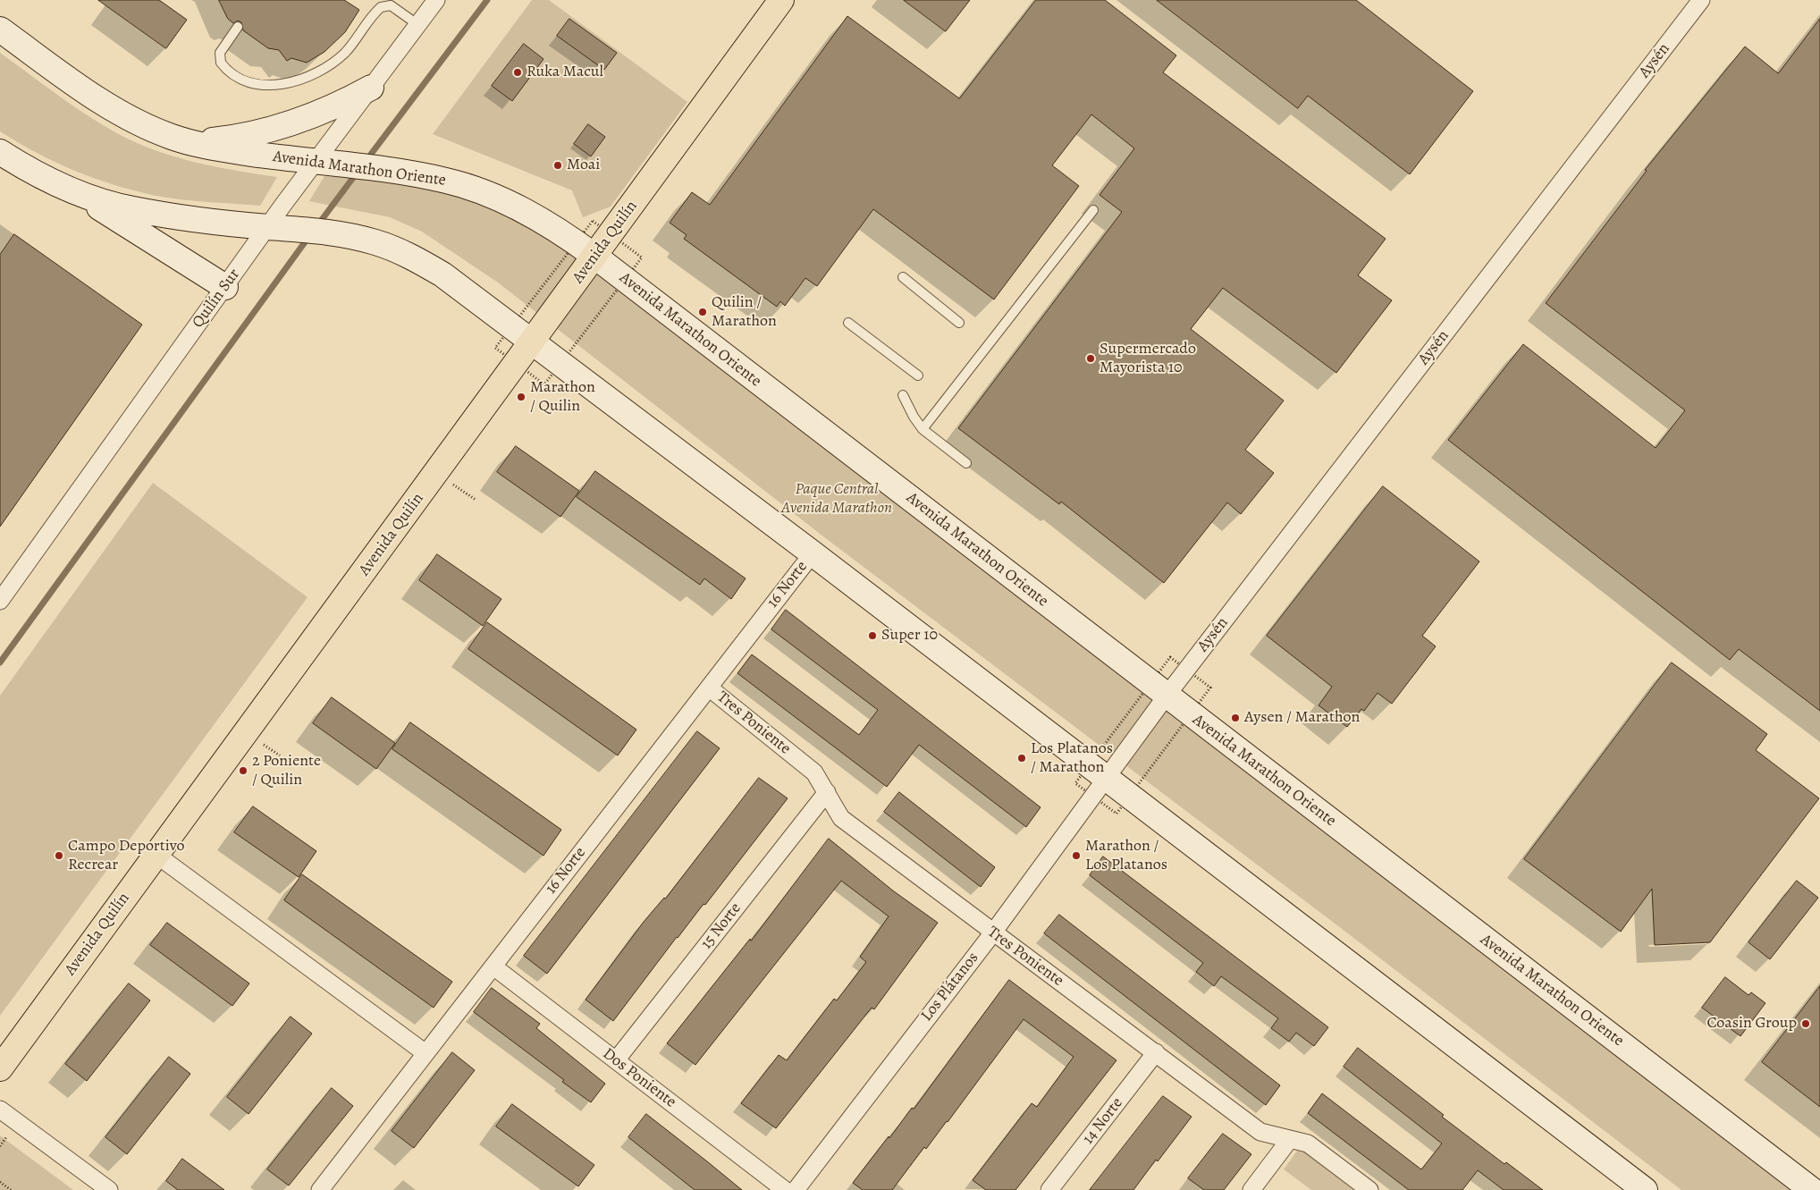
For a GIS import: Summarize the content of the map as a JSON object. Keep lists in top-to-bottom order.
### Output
{
  "streets": {
    "main road": ["Avenida Marathon Oriente", "Avenida Quilín"],
    "street": [
      "Aysén",
      "Quilín Sur",
      "16 Norte",
      "Tres Poniente",
      "15 Norte",
      "Los Plátanos",
      "Dos Poniente",
      "14 Norte"
    ]
  },
  "crossings": [
    ["Aysén", "Avenida Marathon Oriente"],
    ["Aysén", "Los Plátanos"],
    ["Avenida Marathon Oriente", "Avenida Quilín"],
    ["Avenida Marathon Oriente", "Quilín Sur"],
    ["Avenida Marathon Oriente", "Los Plátanos"],
    ["16 Norte", "Tres Poniente"],
    ["16 Norte", "Dos Poniente"],
    ["Tres Poniente", "15 Norte"],
    ["Tres Poniente", "Los Plátanos"],
    ["Tres Poniente", "14 Norte"],
    ["15 Norte", "Dos Poniente"]
  ],
  "parks": ["Paque Central Avenida Marathon"],
  "places": [
    "Ruka Macul",
    "Moai",
    "Quilin / Marathon",
    "Supermercado Mayorista 10",
    "Marathon / Quilin",
    "Super 10",
    "Aysen / Marathon",
    "Los Platanos / Marathon",
    "2 Poniente / Quilin",
    "Campo Deportivo Recrear",
    "Marathon / Los Platanos",
    "Coasin Group"
  ]
}
